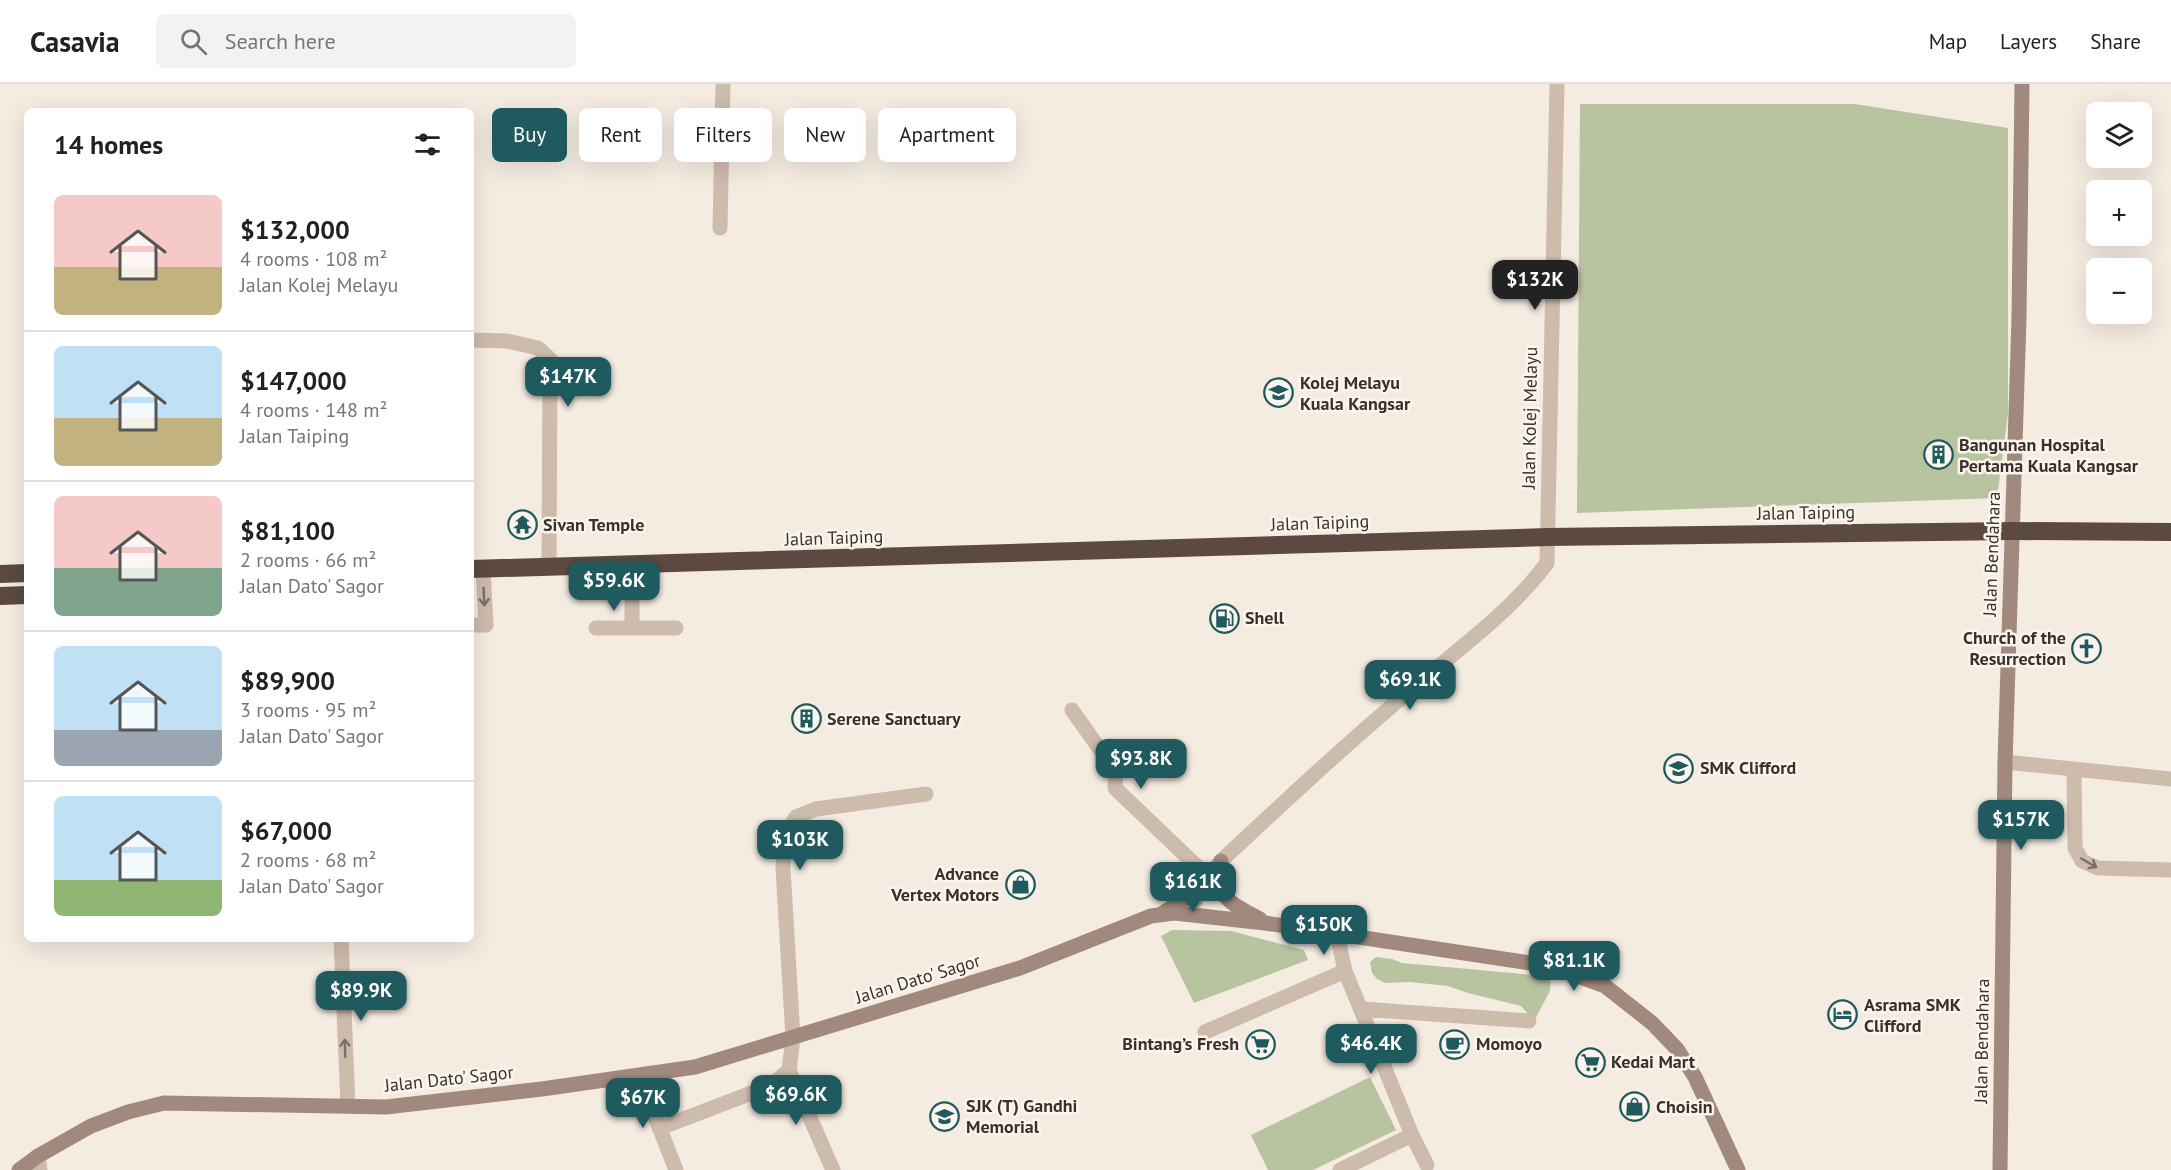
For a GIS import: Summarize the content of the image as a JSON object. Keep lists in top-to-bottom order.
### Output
{
  "streets": {
    "highway": ["Jalan Taiping"],
    "main road": ["Jalan Bendahara", "Jalan Dato' Sagor"],
    "street": ["Jalan Kolej Melayu"]
  },
  "crossings": [
    ["Jalan Kolej Melayu", "Jalan Taiping"],
    ["Jalan Taiping", "Jalan Bendahara"]
  ],
  "places": {
    "school or university": ["Kolej Melayu Kuala Kangsar", "SMK Clifford", "SJK (T) Gandhi Memorial"],
    "building": ["Bangunan Hospital Pertama Kuala Kangsar", "Serene Sanctuary"],
    "temple": ["Sivan Temple"],
    "fuel station": ["Shell"],
    "church": ["Church of the Resurrection"],
    "shop": ["Advance Vertex Motors", "Choisin"],
    "hotel": ["Asrama SMK Clifford"],
    "supermarket": ["Bintang’s Fresh", "Kedai Mart"],
    "cafe": ["Momoyo"]
  },
  "page": {
    "header": "Casavia",
    "search": "Search here",
    "nav": ["Map", "Layers", "Share"],
    "map_buttons": ["+", "−"],
    "chip": [
      "Buy",
      "Rent",
      "Filters",
      "New",
      "Apartment"
    ],
    "heading": "14 homes",
    "list": [
      {
        "name": "$132,000",
        "note": "4 rooms · 108 m² · Jalan Kolej Melayu"
      },
      {
        "name": "$147,000",
        "note": "4 rooms · 148 m² · Jalan Taiping"
      },
      {
        "name": "$81,100",
        "note": "2 rooms · 66 m² · Jalan Dato' Sagor"
      },
      {
        "name": "$89,900",
        "note": "3 rooms · 95 m² · Jalan Dato' Sagor"
      },
      {
        "name": "$67,000",
        "note": "2 rooms · 68 m² · Jalan Dato' Sagor"
      }
    ],
    "price": [
      "$132K",
      "$147K",
      "$59.6K",
      "$69.1K",
      "$93.8K",
      "$157K",
      "$103K",
      "$161K",
      "$150K",
      "$81.1K",
      "$89.9K",
      "$46.4K",
      "$69.6K",
      "$67K"
    ]
  }
}
